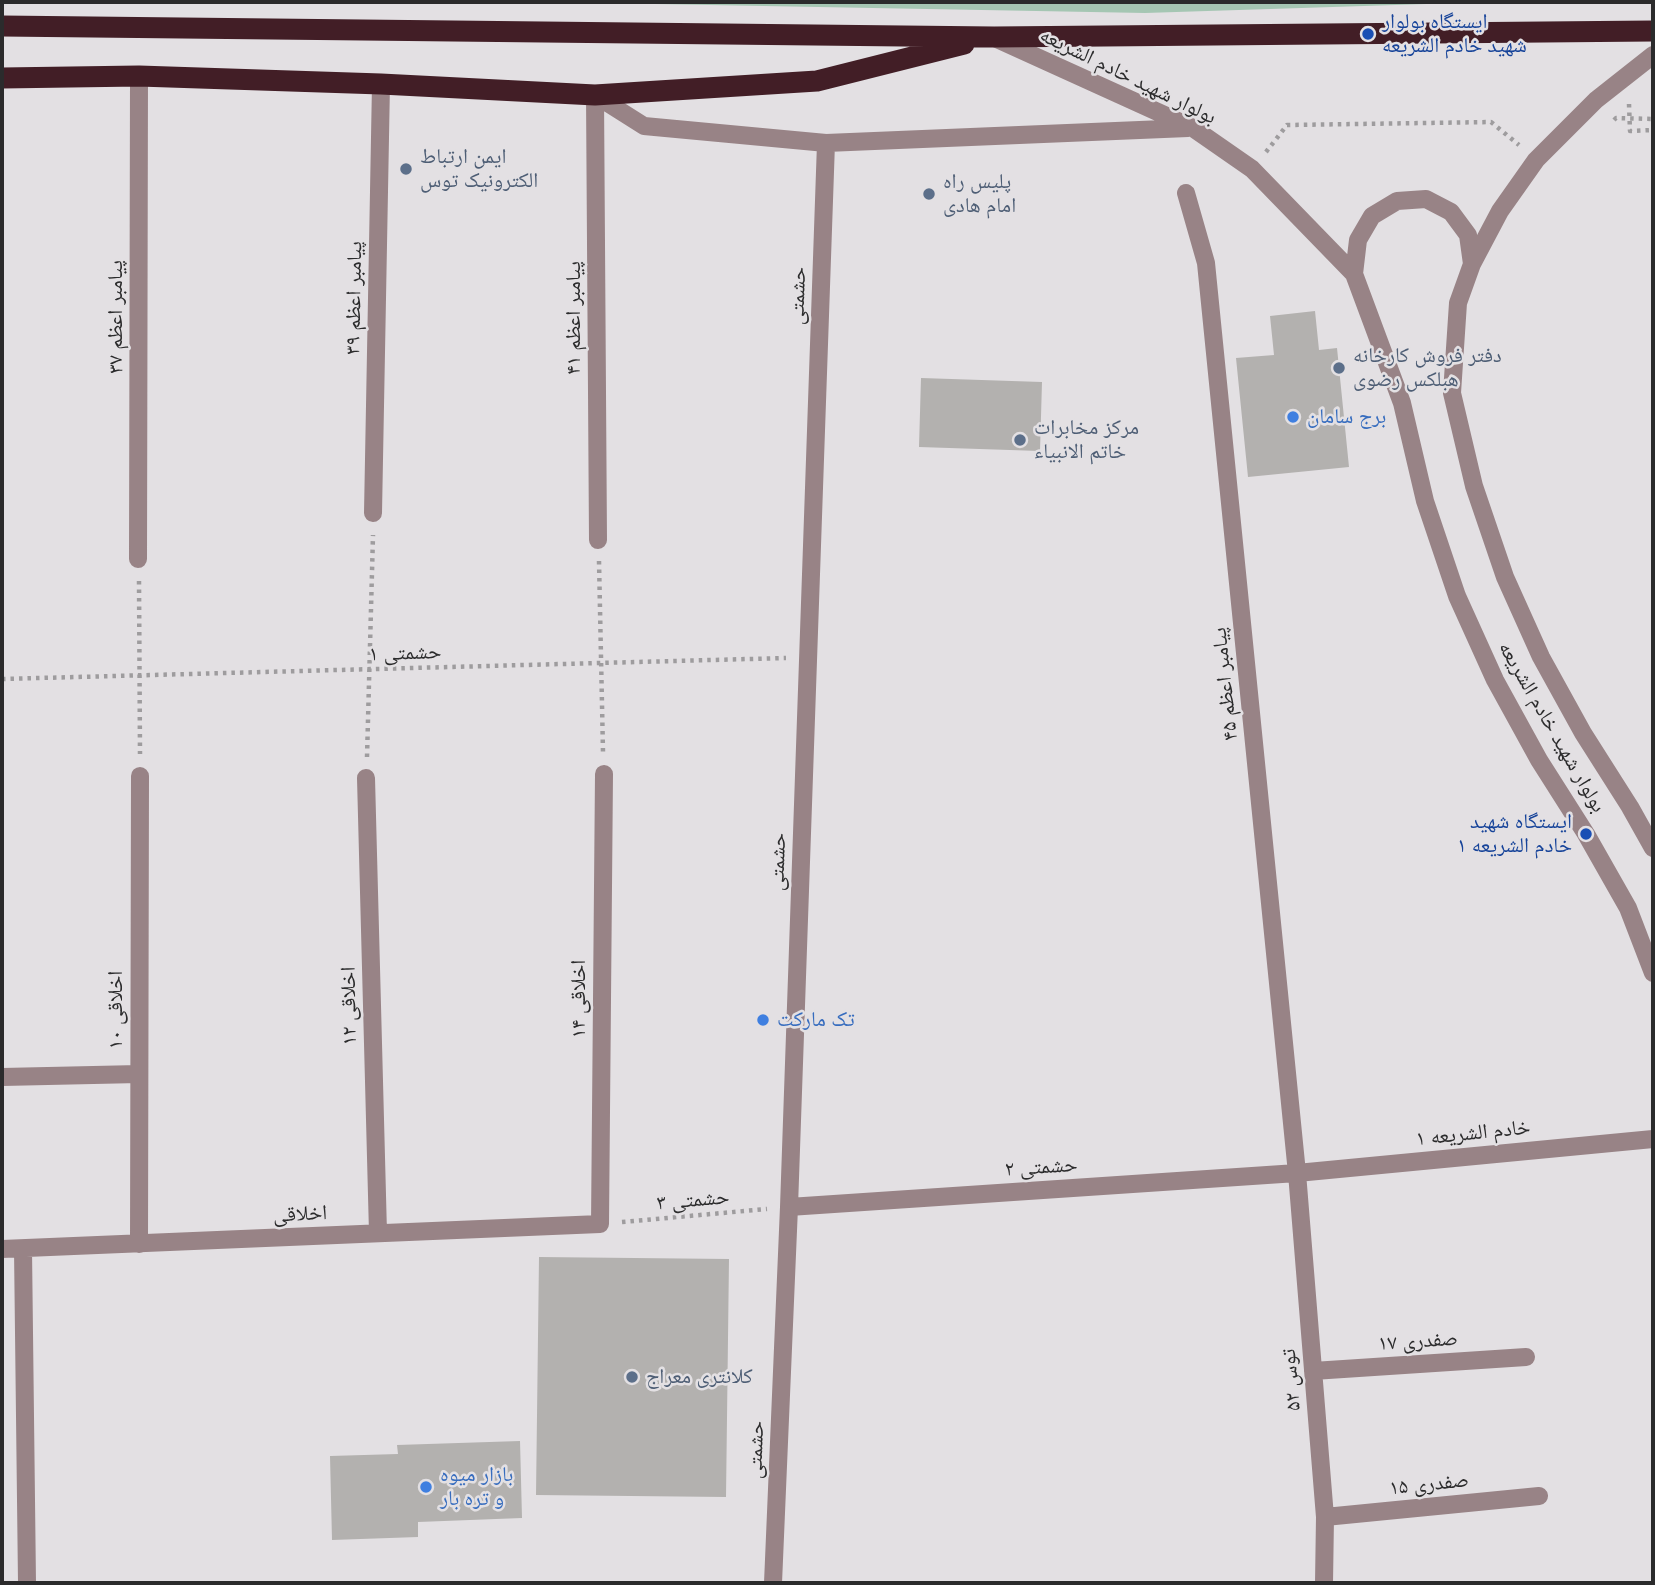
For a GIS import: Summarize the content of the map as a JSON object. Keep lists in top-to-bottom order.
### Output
{
  "streets": {
    "street": [
      "بولوار شهید خادم الشریعه",
      "حشمتی",
      "پیامبر اعظم ۳۹",
      "پیامبر اعظم ۳۷",
      "پیامبر اعظم ۴۱",
      "پیامبر اعظم ۴۵",
      "اخلاقی ۱۴",
      "اخلاقی ۱۲",
      "اخلاقی ۱۰",
      "خادم الشریعه ۱",
      "حشمتی ۲",
      "اخلاقی",
      "صفدری ۱۷",
      "توس ۵۲",
      "صفدری ۱۵"
    ],
    "path": ["حشمتی ۱", "حشمتی ۳"]
  },
  "crossings": [
    ["حشمتی", "حشمتی ۱"],
    ["حشمتی", "حشمتی ۲"],
    ["حشمتی", "حشمتی ۳"],
    ["پیامبر اعظم ۴۵", "خادم الشریعه ۱"],
    ["پیامبر اعظم ۴۵", "حشمتی ۲"],
    ["پیامبر اعظم ۴۵", "توس ۵۲"],
    ["اخلاقی ۱۴", "حشمتی ۳"],
    ["اخلاقی ۱۴", "اخلاقی"],
    ["اخلاقی ۱۲", "اخلاقی"],
    ["اخلاقی ۱۰", "اخلاقی"],
    ["خادم الشریعه ۱", "حشمتی ۲"],
    ["خادم الشریعه ۱", "توس ۵۲"],
    ["حشمتی ۲", "حشمتی ۳"],
    ["حشمتی ۲", "توس ۵۲"],
    ["حشمتی ۳", "اخلاقی"],
    ["صفدری ۱۷", "توس ۵۲"],
    ["توس ۵۲", "صفدری ۱۵"]
  ],
  "places": [
    "ایستگاه بولوار شهید خادم الشریعه",
    "ایمن ارتباط الکترونیک توس",
    "پلیس راه امام هادی",
    "دفتر فروش کارخانه هبلکس رضوی",
    "برج سامان",
    "مرکز مخابرات خاتم الانبیاء",
    "ایستگاه شهید خادم الشریعه ۱",
    "تک مارکت",
    "کلانتری معراج",
    "بازار میوه و تره بار"
  ]
}
